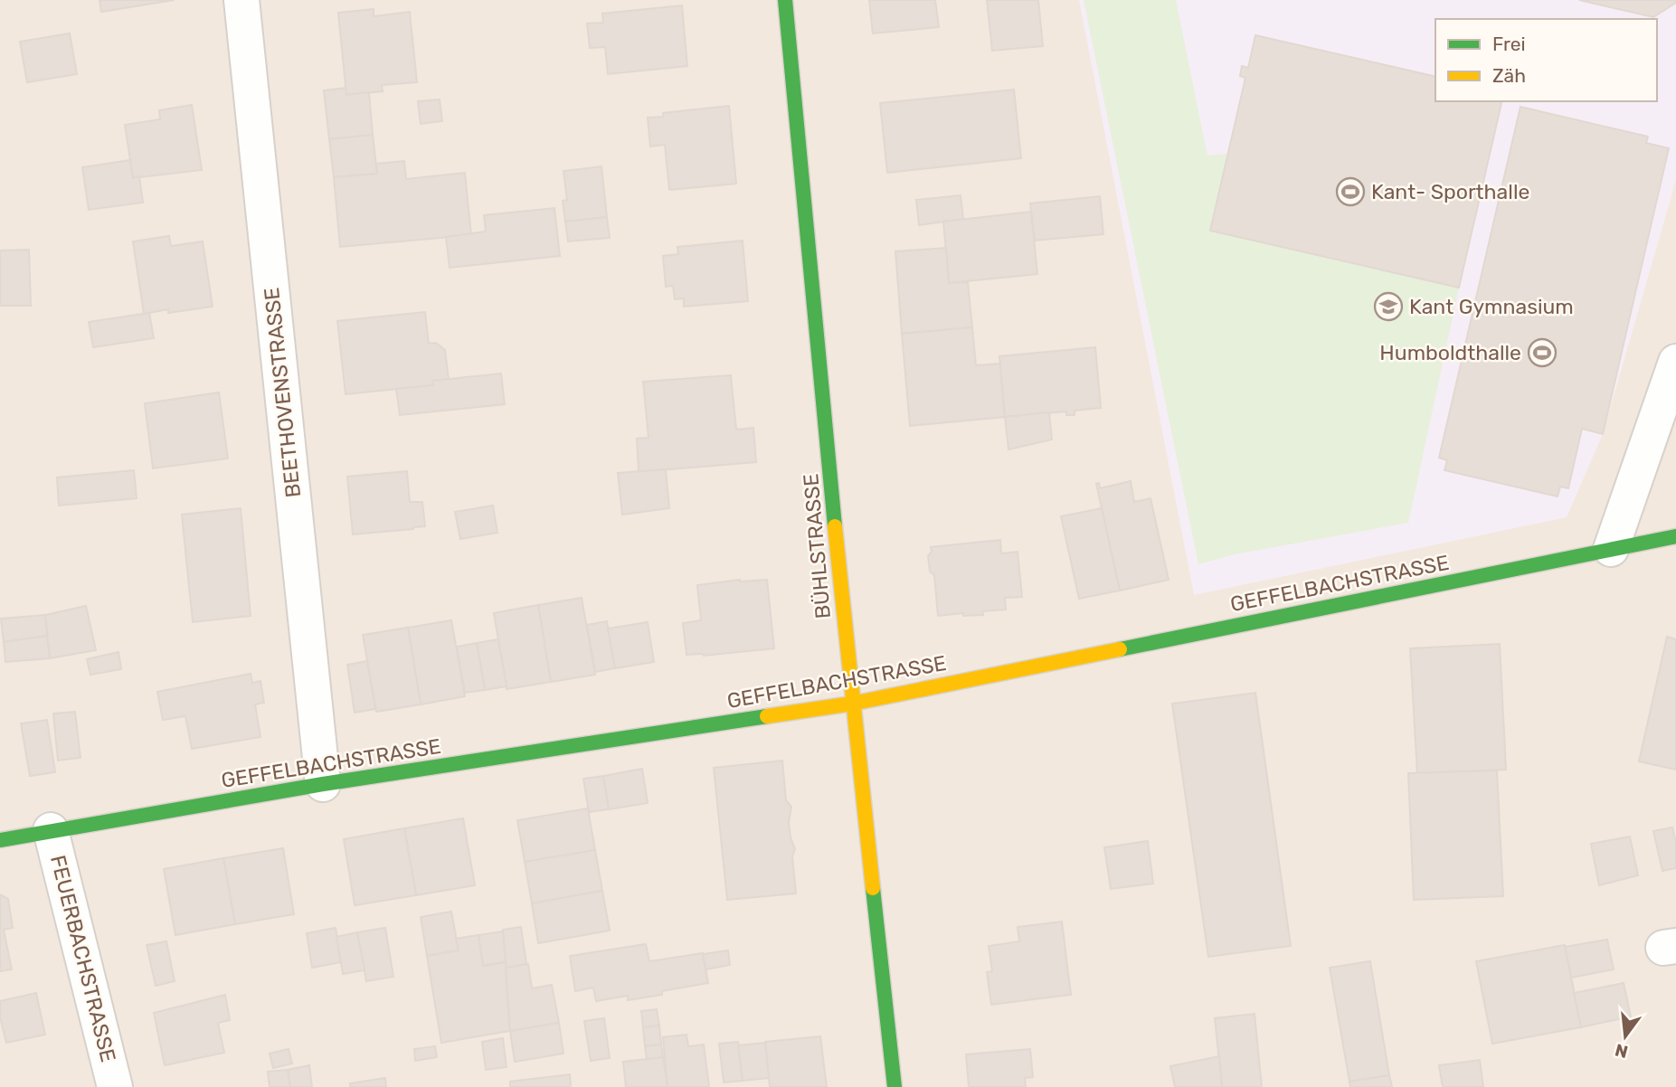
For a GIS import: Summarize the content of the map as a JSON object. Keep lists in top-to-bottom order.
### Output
{
  "streets": {
    "street": [
      "BEETHOVENSTRASSE",
      "BÜHLSTRASSE",
      "GEFFELBACHSTRASSE",
      "FEUERBACHSTRASSE"
    ]
  },
  "crossings": [
    ["BEETHOVENSTRASSE", "GEFFELBACHSTRASSE"],
    ["BÜHLSTRASSE", "GEFFELBACHSTRASSE"],
    ["GEFFELBACHSTRASSE", "FEUERBACHSTRASSE"]
  ],
  "places": {
    "sports": ["Kant- Sporthalle", "Humboldthalle"],
    "school or university": ["Kant Gymnasium"]
  },
  "legend": ["Frei", "Zäh"],
  "north": "bottom"
}
